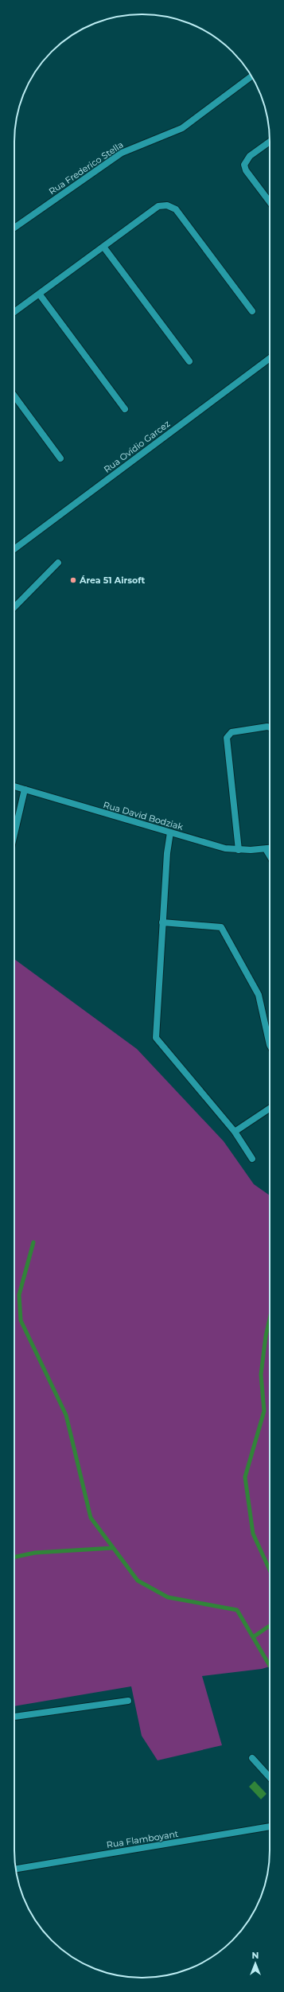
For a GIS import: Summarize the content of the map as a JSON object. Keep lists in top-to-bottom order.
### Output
{
  "streets": {
    "street": [
      "Rua Frederico Stella",
      "Rua Ovídio Garcez",
      "Rua David Bodziak",
      "Rua Flamboyant"
    ]
  },
  "places": ["Área 51 Airsoft"],
  "north": "top"
}
